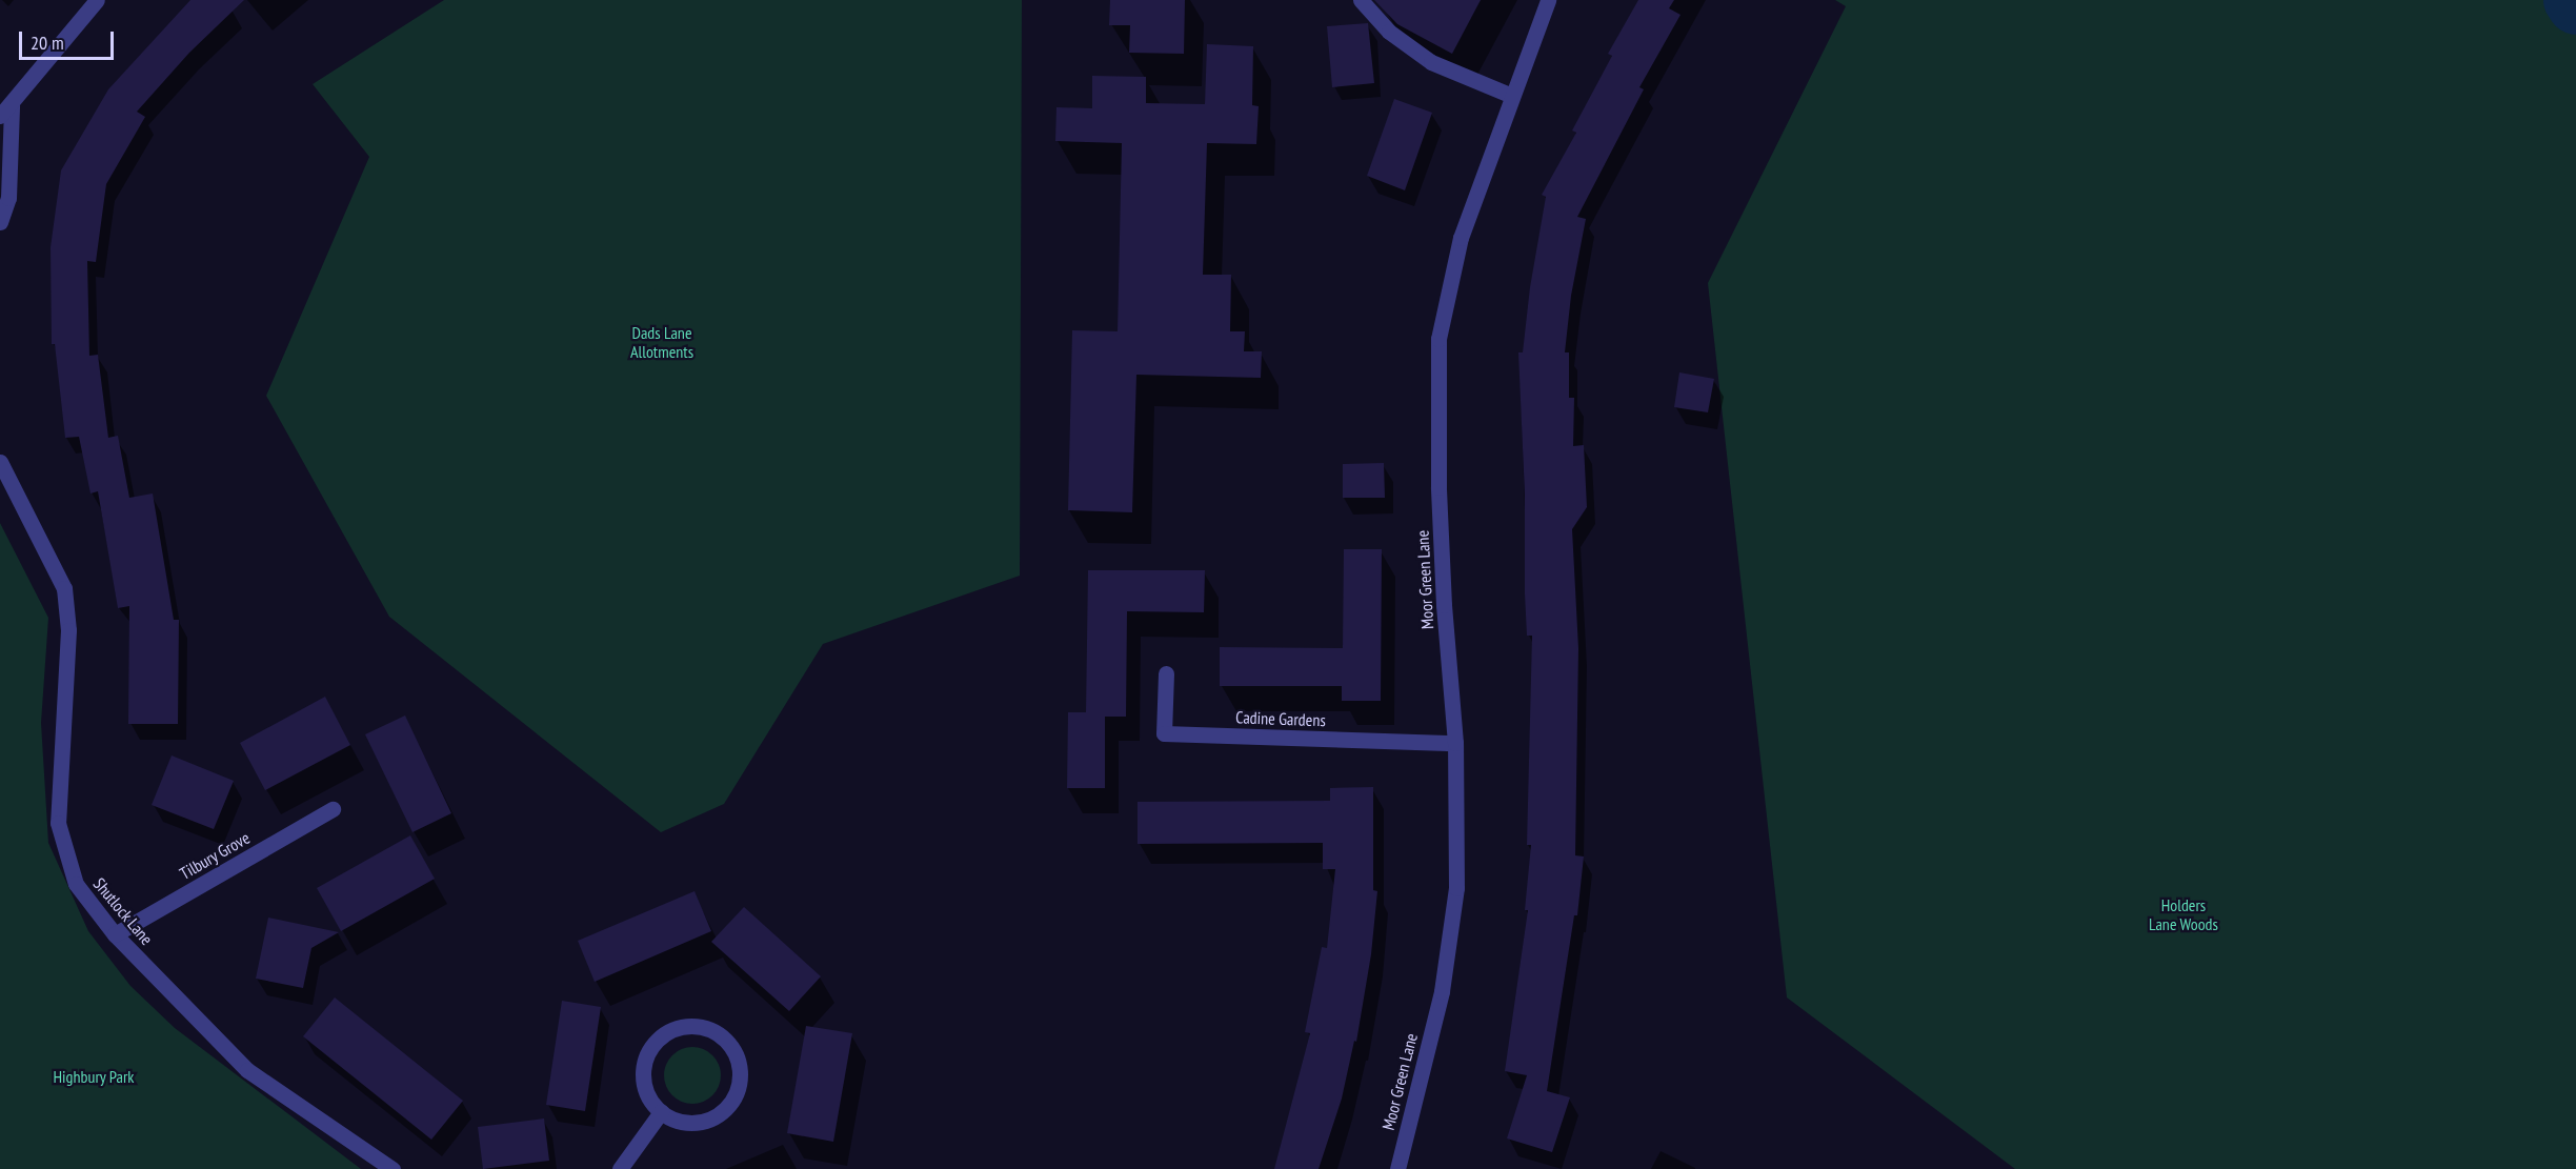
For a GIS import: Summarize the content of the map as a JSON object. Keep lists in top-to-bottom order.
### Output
{
  "streets": {
    "street": [
      "Moor Green Lane",
      "Cadine Gardens",
      "Tilbury Grove",
      "Shutlock Lane"
    ]
  },
  "crossings": [
    ["Moor Green Lane", "Cadine Gardens"],
    ["Tilbury Grove", "Shutlock Lane"]
  ],
  "parks": ["Dads Lane Allotments", "Holders Lane Woods", "Highbury Park"],
  "scale_bar": "20 m"
}
